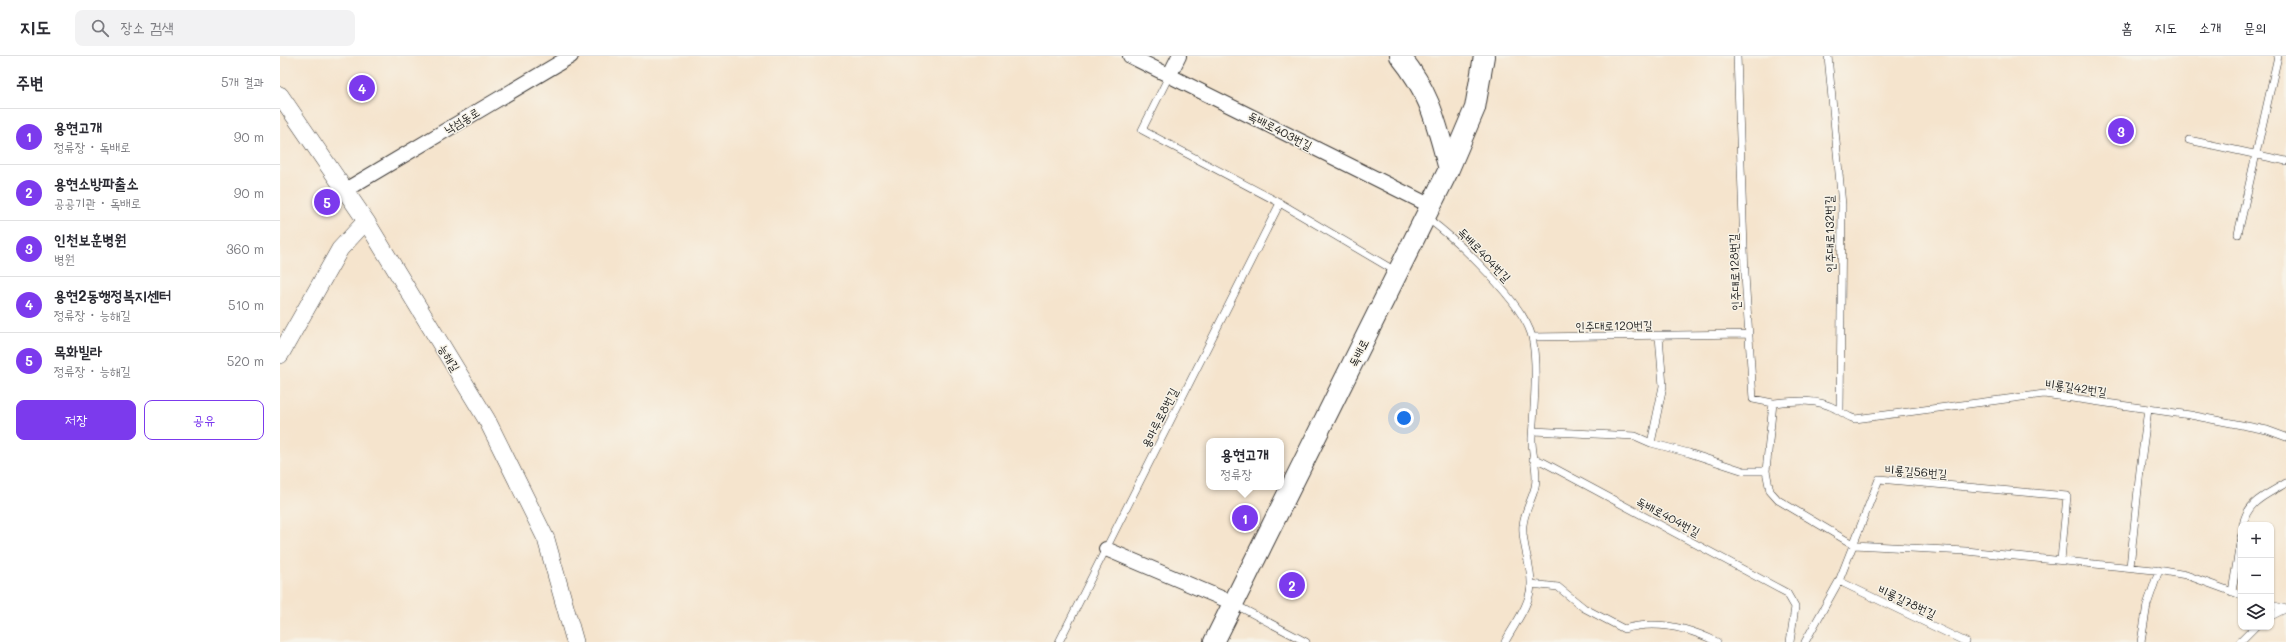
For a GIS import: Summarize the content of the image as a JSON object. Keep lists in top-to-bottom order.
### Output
{
  "streets": {
    "main road": ["독배로"],
    "street": ["낙섬동로", "독배로403번길", "능해길"],
    "lane": [
      "인주대로132번길",
      "독배로404번길",
      "인주대로128번길",
      "인주대로120번길",
      "비룡길42번길",
      "용마루로8번길",
      "비룡길56번길",
      "비룡길78번길"
    ]
  },
  "crossings": [
    ["독배로403번길", "독배로404번길"],
    ["독배로403번길", "독배로"],
    ["인주대로132번길", "비룡길42번길"],
    ["독배로404번길", "인주대로120번길"],
    ["독배로404번길", "독배로"],
    ["인주대로128번길", "비룡길42번길"]
  ],
  "page": {
    "header": "지도",
    "search": "장소 검색",
    "nav": [
      "홈",
      "지도",
      "소개",
      "문의"
    ],
    "heading": ["주변", "5개 결과"],
    "pins": [
      "4",
      "3",
      "5",
      "1",
      "2"
    ],
    "list": [
      {
        "mark": "1",
        "name": "용현고개",
        "note": "정류장 · 독배로",
        "value": "90 m"
      },
      {
        "mark": "2",
        "name": "용현소방파출소",
        "note": "공공기관 · 독배로",
        "value": "90 m"
      },
      {
        "mark": "3",
        "name": "인천보훈병원",
        "note": "병원",
        "value": "360 m"
      },
      {
        "mark": "4",
        "name": "용현2동행정복지센터",
        "note": "정류장 · 능해길",
        "value": "510 m"
      },
      {
        "mark": "5",
        "name": "목화빌라",
        "note": "정류장 · 능해길",
        "value": "520 m"
      }
    ],
    "buttons": ["저장", "공유"],
    "popup": ["용현고개", "정류장"],
    "map_buttons": ["+", "−"]
  }
}
